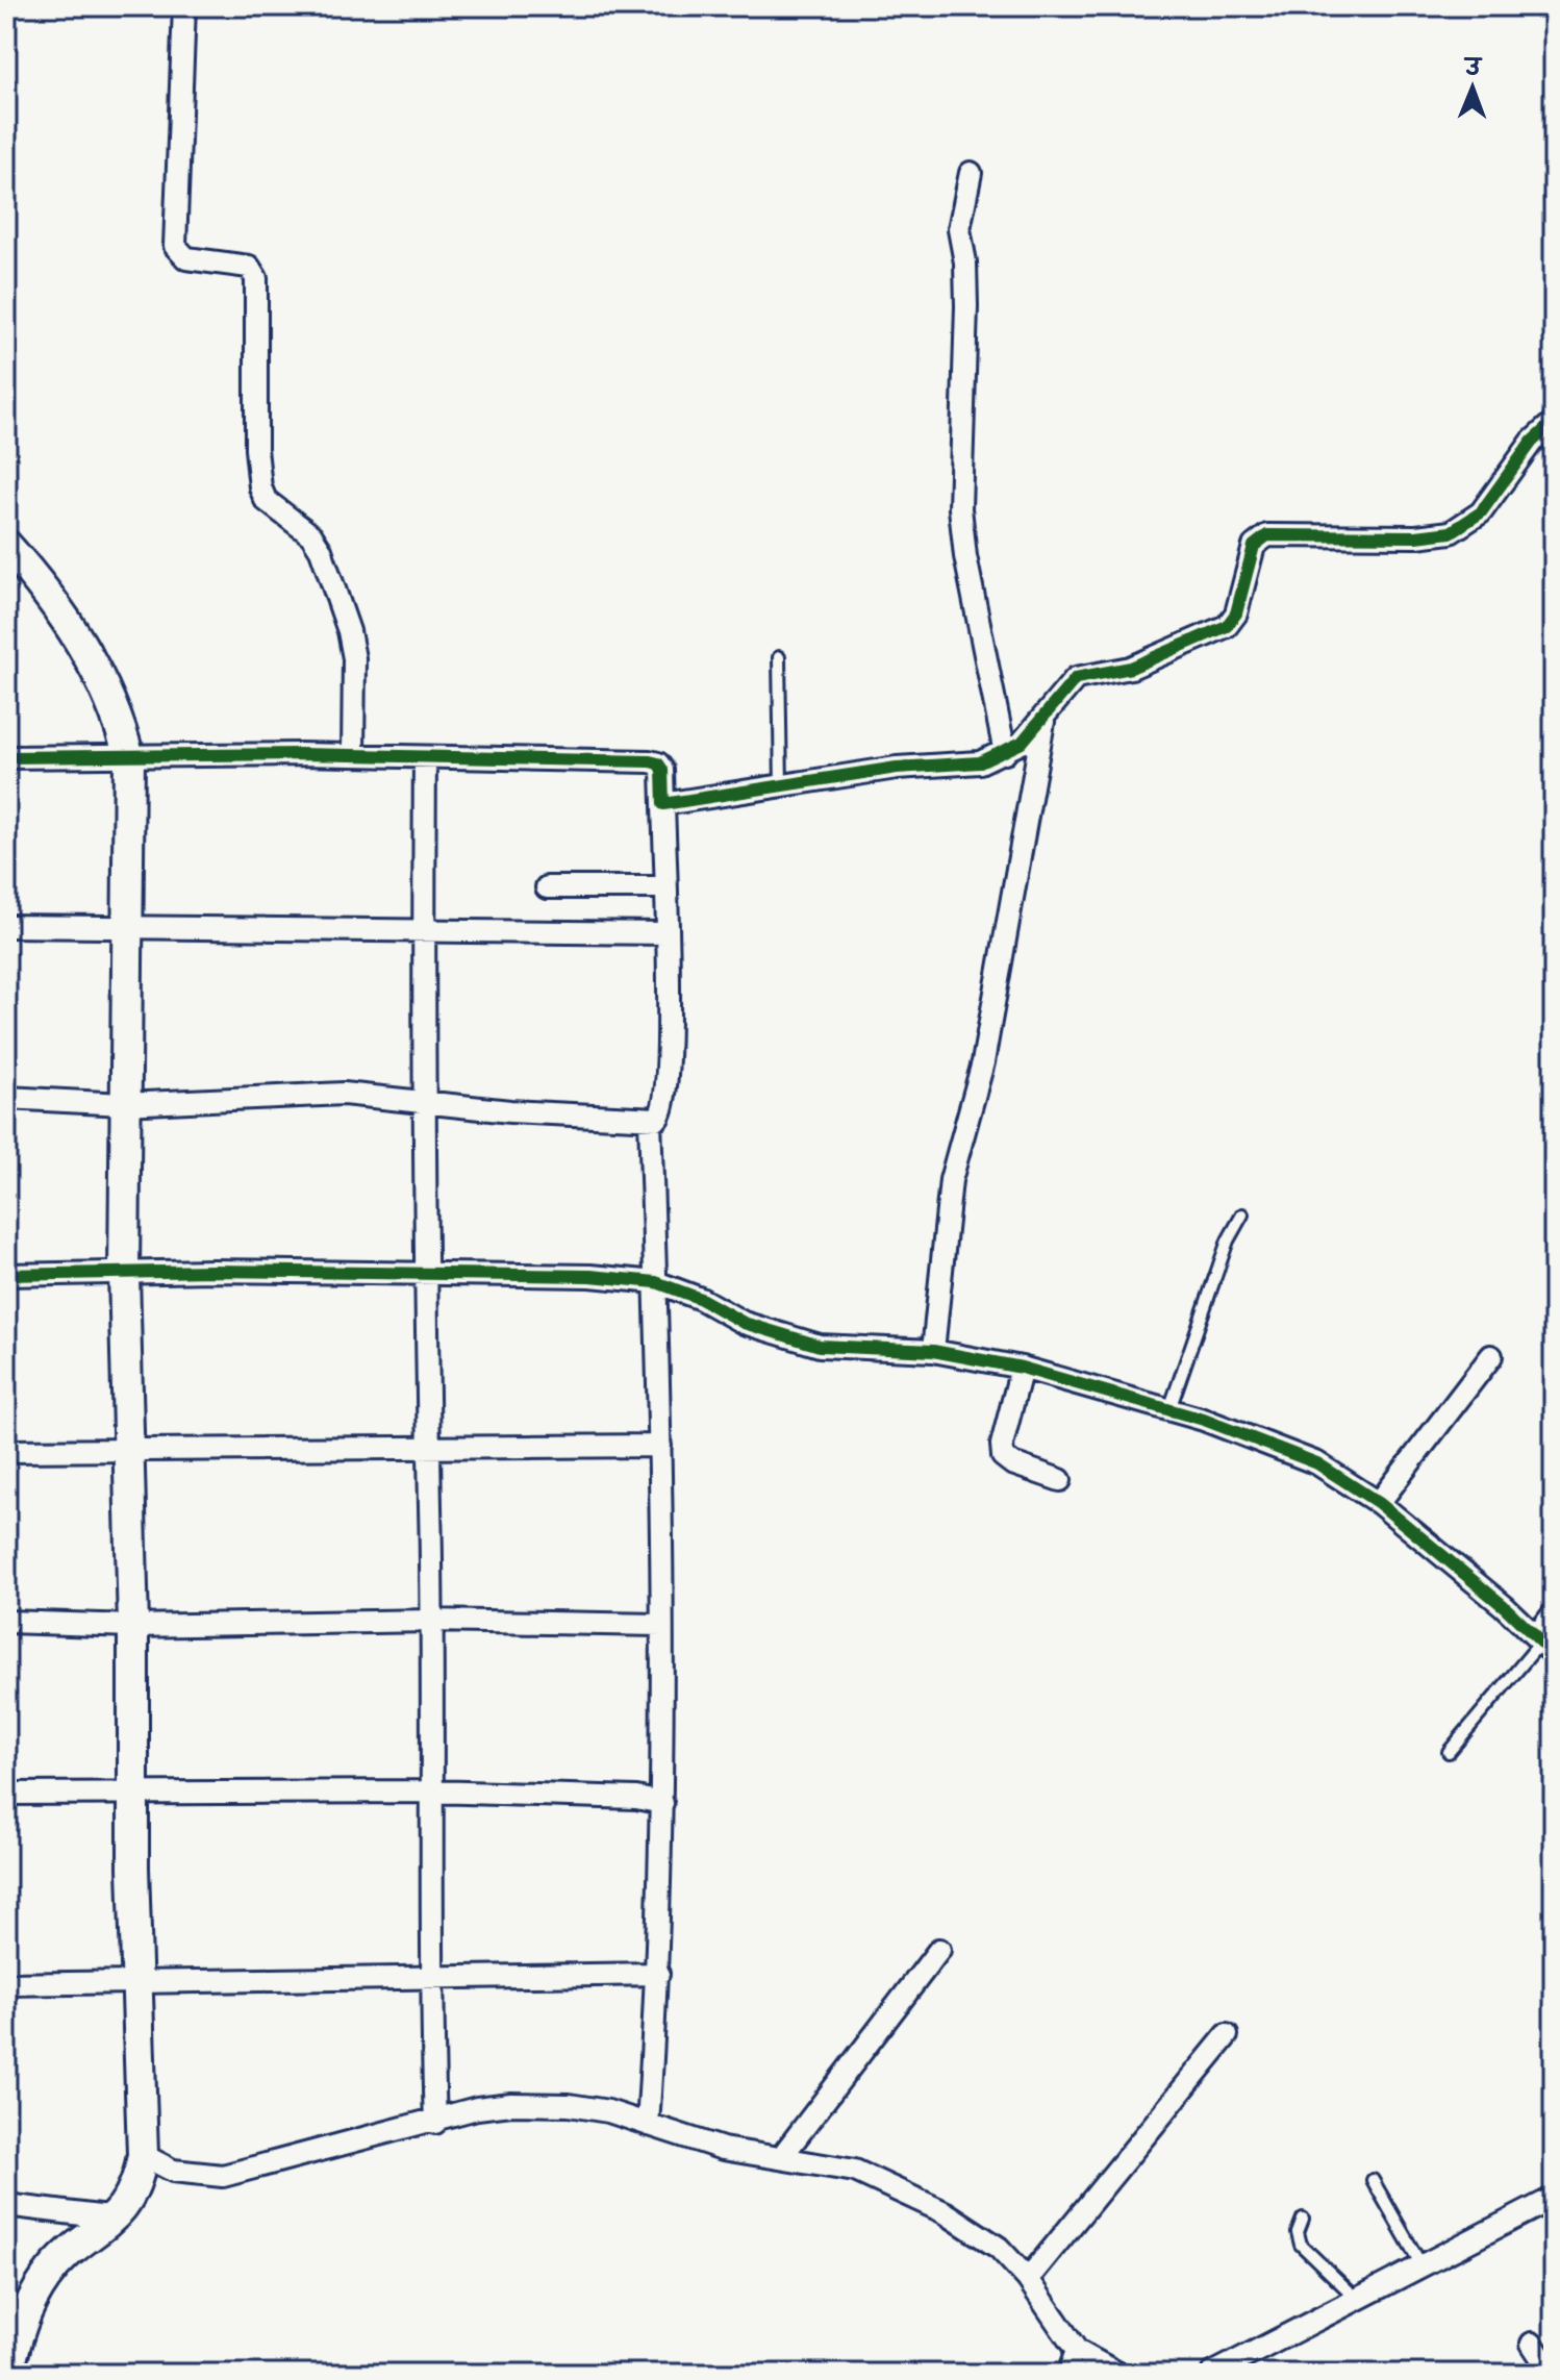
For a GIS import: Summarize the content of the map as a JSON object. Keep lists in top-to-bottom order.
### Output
{
  "north": "top"
}
